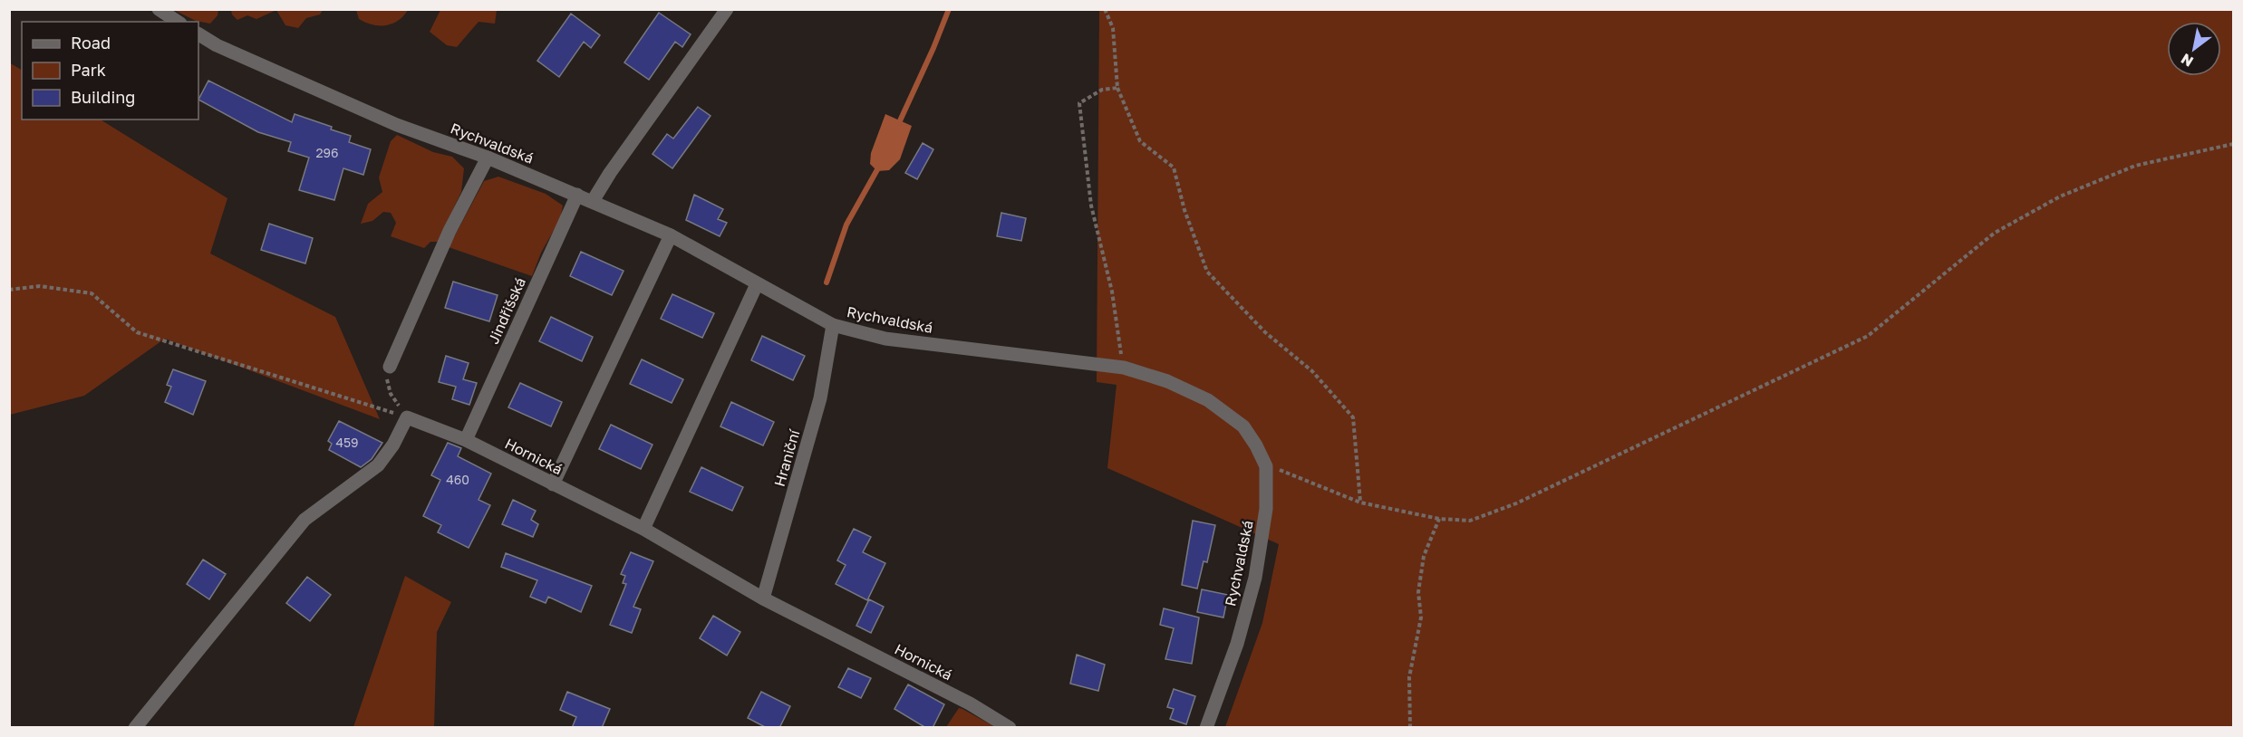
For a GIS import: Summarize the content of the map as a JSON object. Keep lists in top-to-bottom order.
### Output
{
  "streets": {
    "street": [
      "Rychvaldská",
      "Jindřišská",
      "Hornická",
      "Hraniční"
    ]
  },
  "crossings": [
    ["Rychvaldská", "Jindřišská"],
    ["Rychvaldská", "Hraniční"],
    ["Jindřišská", "Hornická"],
    ["Hornická", "Hraniční"]
  ],
  "house_numbers": ["296", "459", "460"],
  "legend": ["Road", "Park", "Building"],
  "north": "bottom left"
}
